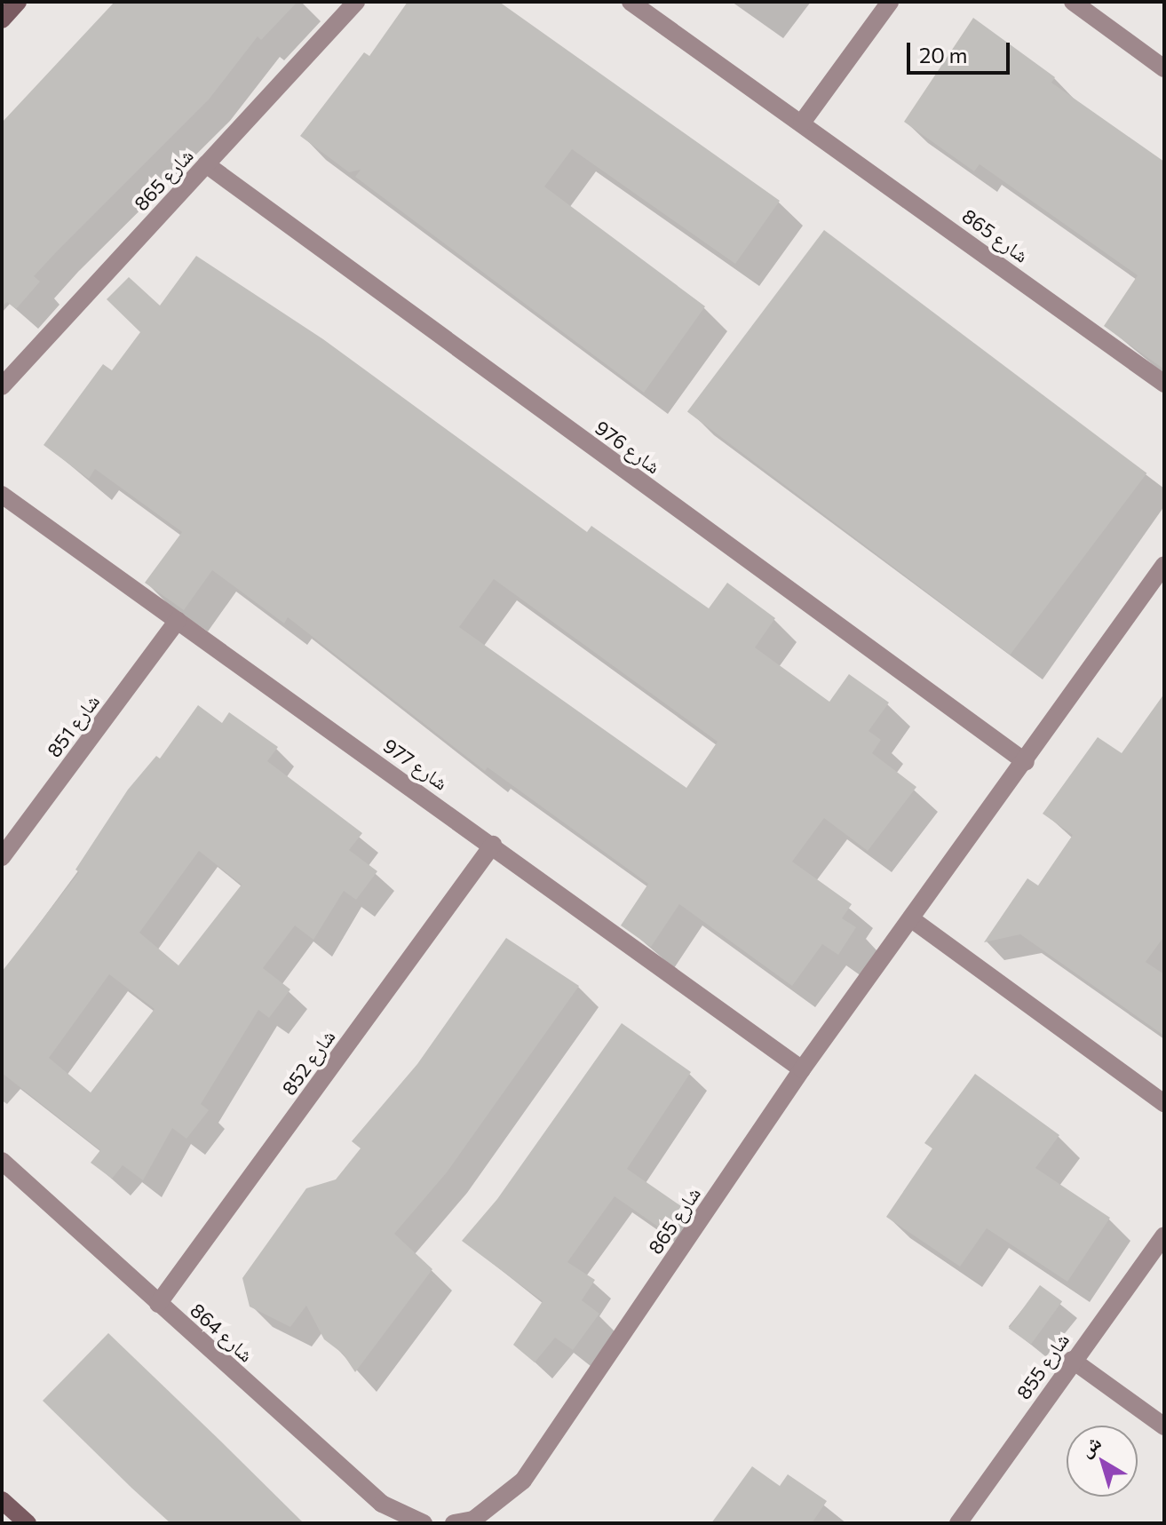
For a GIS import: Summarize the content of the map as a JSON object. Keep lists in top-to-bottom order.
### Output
{
  "streets": {
    "street": [
      "شارع 865",
      "شارع 976",
      "شارع 851",
      "شارع 977",
      "شارع 852",
      "شارع 864",
      "شارع 855"
    ]
  },
  "crossings": [
    ["شارع 865", "شارع 976"],
    ["شارع 865", "شارع 977"],
    ["شارع 851", "شارع 977"],
    ["شارع 977", "شارع 852"],
    ["شارع 852", "شارع 864"]
  ],
  "scale_bar": "20 m",
  "north": "top left"
}
